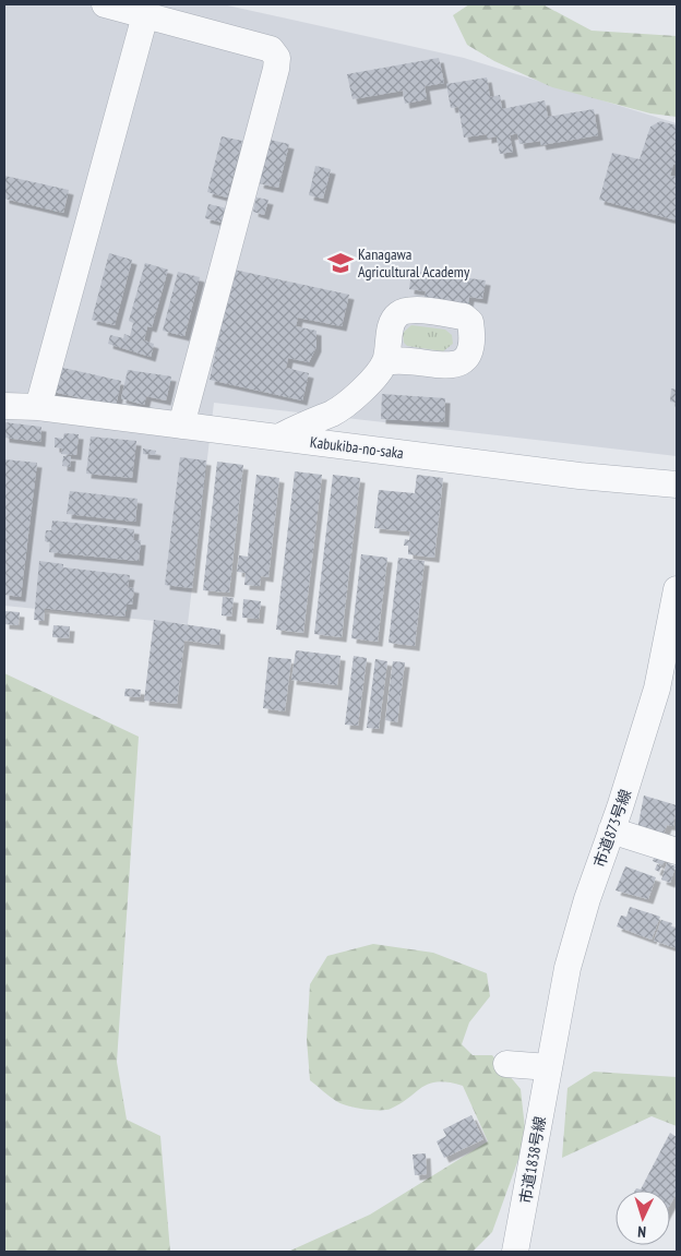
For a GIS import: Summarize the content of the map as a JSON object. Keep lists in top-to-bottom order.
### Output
{
  "streets": {
    "street": ["Kabukiba-no-saka", "市道873号線", "市道1838号線"]
  },
  "crossings": [
    ["市道873号線", "市道1838号線"]
  ],
  "places": {
    "school or university": ["Kanagawa Agricultural Academy"]
  },
  "north": "bottom"
}
